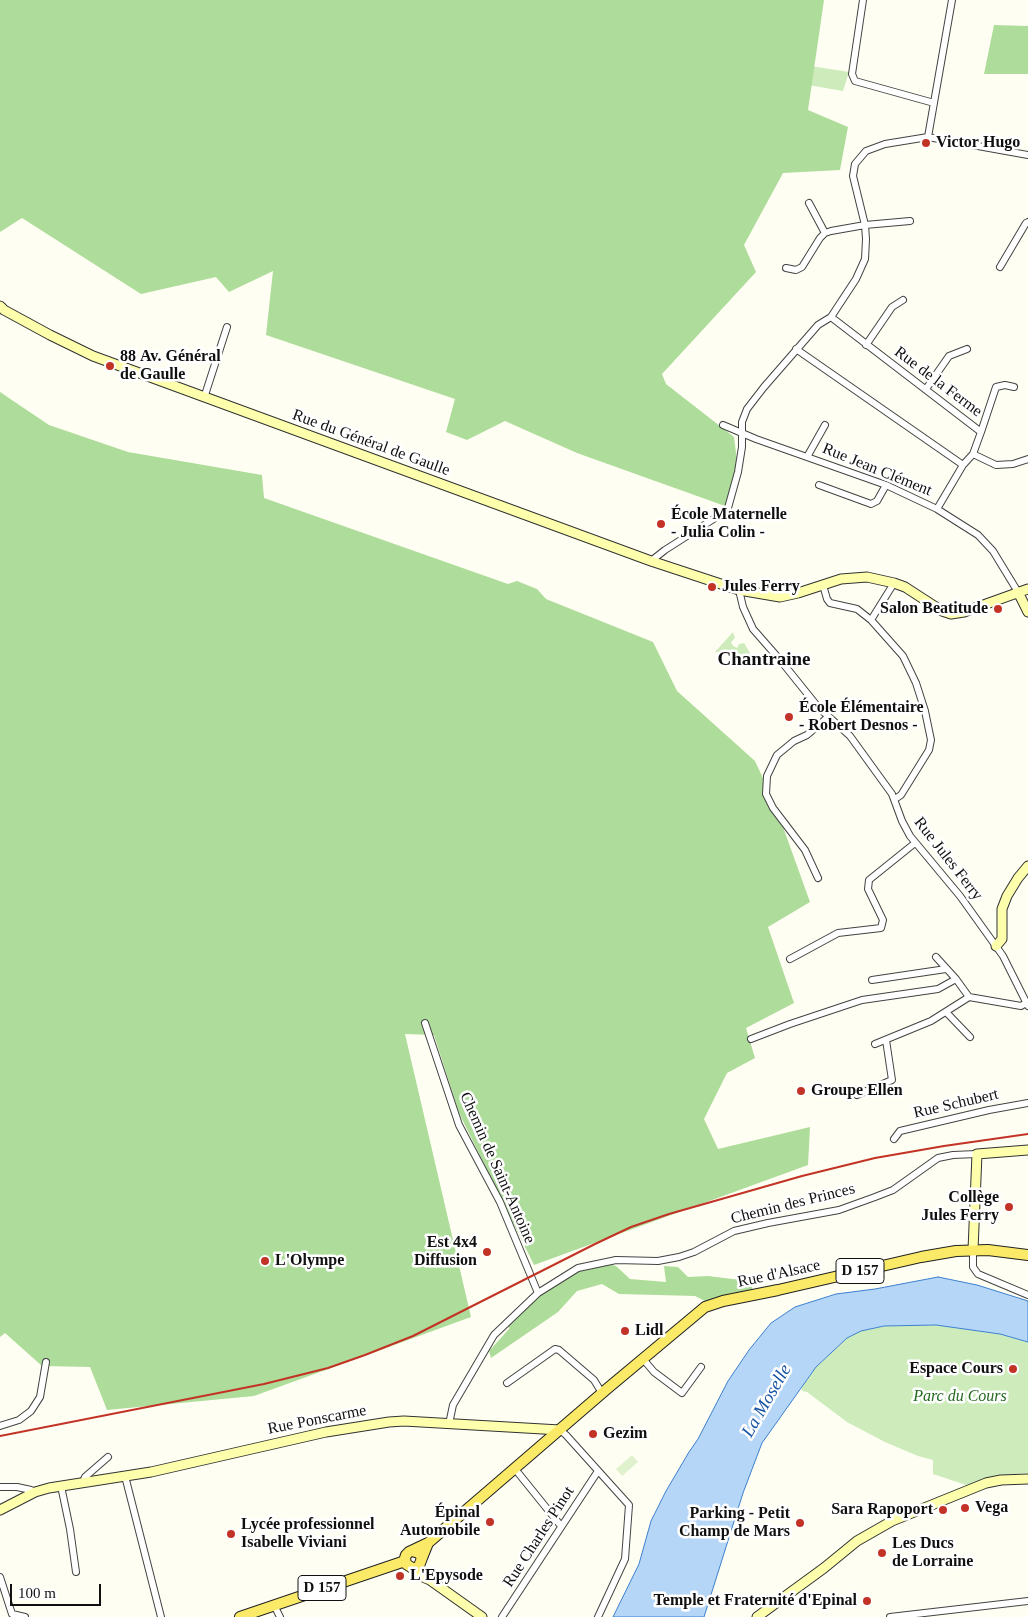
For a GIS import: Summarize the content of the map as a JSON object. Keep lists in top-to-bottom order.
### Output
{
  "streets": {
    "main road": ["D 157", "Rue d'Alsace"],
    "street": [
      "Rue de la Ferme",
      "Rue du Général de Gaulle",
      "Rue Jean Clément",
      "Rue Jules Ferry",
      "Rue Schubert",
      "Chemin de Saint-Antoine",
      "Chemin des Princes",
      "Rue Ponscarme",
      "Rue Charles Pinot"
    ]
  },
  "crossings": [
    ["Rue de la Ferme", "Rue Jean Clément"],
    ["Rue du Général de Gaulle", "Rue Jean Clément"],
    ["Rue du Général de Gaulle", "Rue Jules Ferry"],
    ["Chemin de Saint-Antoine", "Chemin des Princes"],
    ["Chemin des Princes", "Rue Ponscarme"],
    ["D 157", "Rue d'Alsace"],
    ["Rue d'Alsace", "Rue Ponscarme"]
  ],
  "districts": ["Chantraine"],
  "water": ["La Moselle"],
  "parks": ["Parc du Cours"],
  "places": [
    "Victor Hugo",
    "88 Av. Général de Gaulle",
    "École Maternelle - Julia Colin -",
    "Jules Ferry",
    "Salon Beatitude",
    "École Élémentaire - Robert Desnos -",
    "Groupe Ellen",
    "Collège Jules Ferry",
    "Est 4x4 Diffusion",
    "L'Olympe",
    "Lidl",
    "Espace Cours",
    "Gezim",
    "Vega",
    "Sara Rapoport",
    "Épinal Automobile",
    "Parking - Petit Champ de Mars",
    "Lycée professionnel Isabelle Viviani",
    "Les Ducs de Lorraine",
    "L'Epysode",
    "Temple et Fraternité d'Epinal"
  ],
  "scale_bar": "100 m"
}
